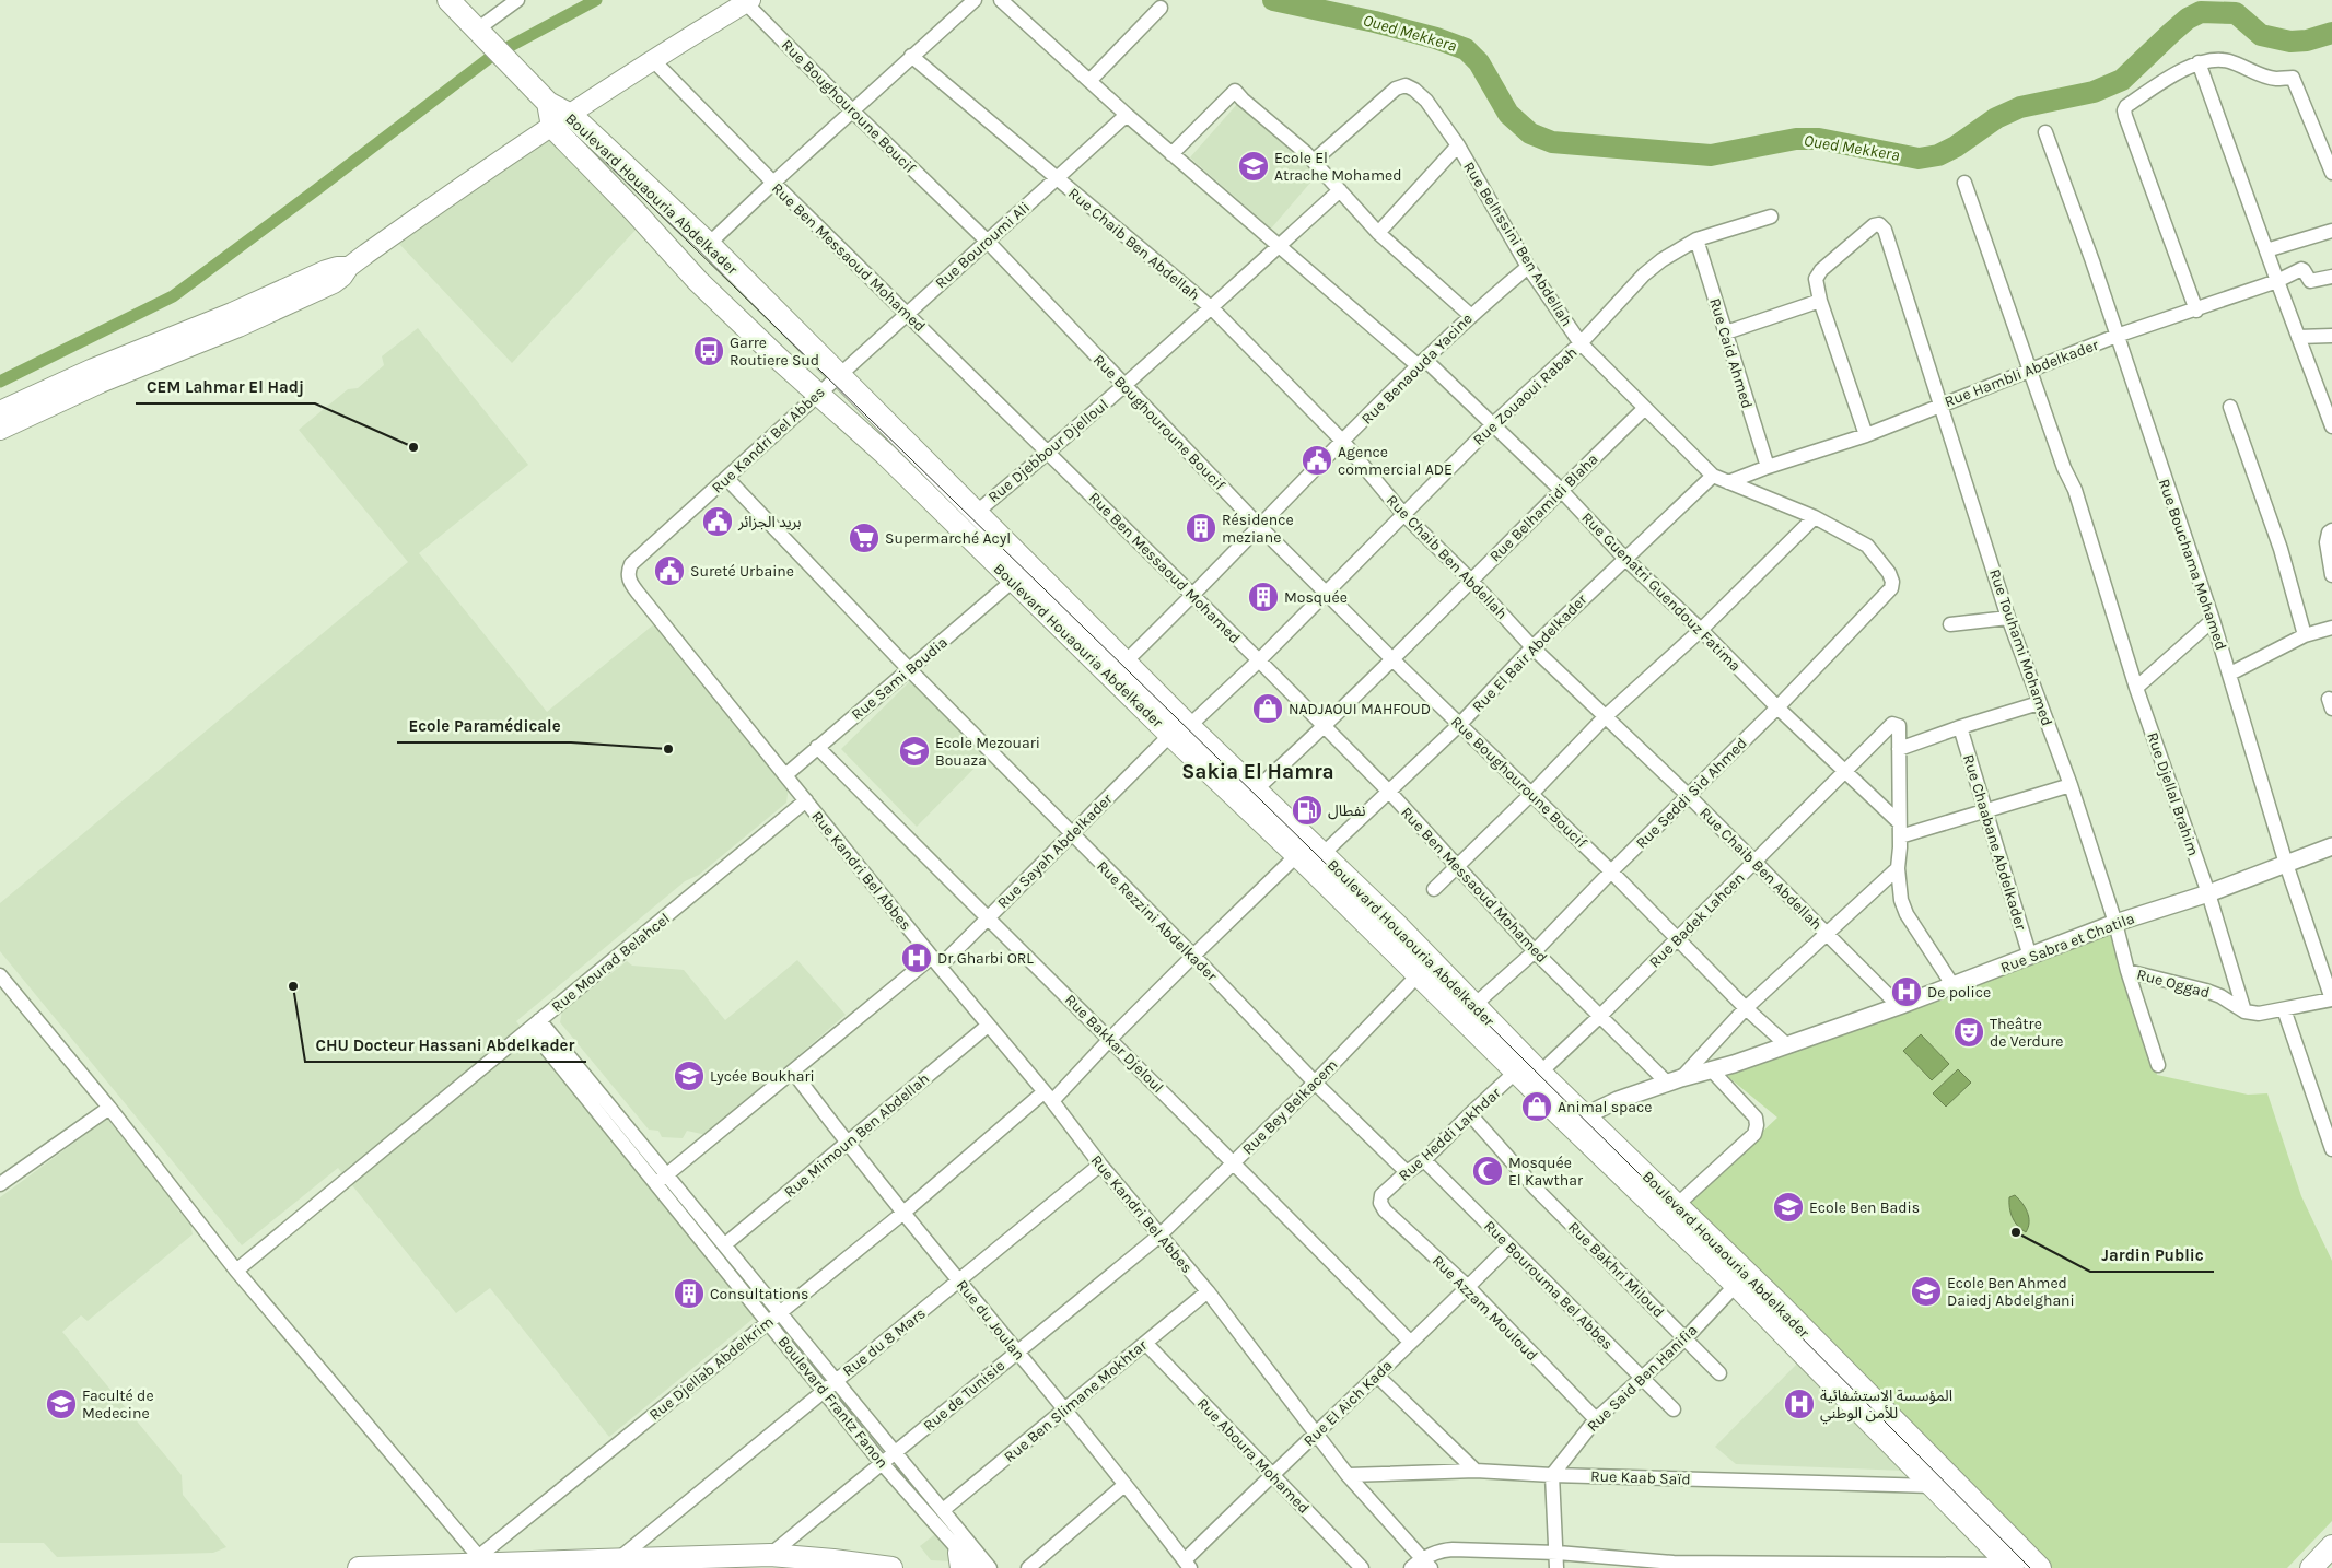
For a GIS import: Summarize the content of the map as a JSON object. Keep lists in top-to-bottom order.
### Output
{
  "streets": {
    "main road": ["Boulevard Houaouria Abdelkader"],
    "street": [
      "Rue Boughouroune Boucif",
      "Rue Chaib Ben Abdellah",
      "Rue Belhssini Ben Abdellah",
      "Rue Bouroumi Ali",
      "Rue Ben Messaoud Mohamed",
      "Rue Caid Ahmed",
      "Rue Benaouda Yacine",
      "Rue Hambli Abdelkader",
      "Rue Zouaoui Rabah",
      "Rue Kandri Bel Abbes",
      "Rue Djebbour Djelloul",
      "Rue Belhamidi Blaha",
      "Rue Bouchama Mohamed",
      "Rue Guenatri Guendouz Fatima",
      "Rue Touhami Mohamed",
      "Rue El Bair Abdelkader",
      "Rue Sami Boudia",
      "Rue Seddi Sid Ahmed",
      "Rue Djellal Brahim",
      "Rue Chaabane Abdelkader",
      "Rue Sayah Abdelkader",
      "Rue Badek Lahcen",
      "Rue Rezzini Abdelkader",
      "Rue Sabra et Chatila",
      "Rue Mourad Belahcel",
      "Rue Oggad",
      "Rue Bakkar Djeloul",
      "Rue Bey Belkacem",
      "Rue Heddi Lakhdar",
      "Rue Mimoun Ben Abdellah",
      "Rue Bakhri Miloud",
      "Rue Bourouma Bel Abbes",
      "Rue Azzam Mouloud",
      "Rue du Joulan",
      "Rue du 8 Mars",
      "Rue Djellab Abdelkrim",
      "Rue Said Ben Hanifia",
      "Rue de Tunisie",
      "Rue Ben Slimane Mokhtar",
      "Boulevard Frantz Fanon",
      "Rue El Aich Kada",
      "Rue Aboura Mohamed",
      "Rue Kaab Saïd"
    ]
  },
  "crossings": [
    ["Rue Boughouroune Boucif", "Rue Bouroumi Ali"],
    ["Rue Boughouroune Boucif", "Rue Benaouda Yacine"],
    ["Rue Boughouroune Boucif", "Rue Zouaoui Rabah"],
    ["Rue Boughouroune Boucif", "Rue Djebbour Djelloul"],
    ["Rue Boughouroune Boucif", "Rue Belhamidi Blaha"],
    ["Rue Boughouroune Boucif", "Rue El Bair Abdelkader"],
    ["Rue Boughouroune Boucif", "Rue Seddi Sid Ahmed"],
    ["Rue Boughouroune Boucif", "Rue Badek Lahcen"],
    ["Rue Boughouroune Boucif", "Rue Sabra et Chatila"],
    ["Boulevard Houaouria Abdelkader", "Rue Bouroumi Ali"],
    ["Boulevard Houaouria Abdelkader", "Rue Benaouda Yacine"],
    ["Boulevard Houaouria Abdelkader", "Rue Zouaoui Rabah"],
    ["Boulevard Houaouria Abdelkader", "Rue Kandri Bel Abbes"],
    ["Boulevard Houaouria Abdelkader", "Rue Djebbour Djelloul"],
    ["Boulevard Houaouria Abdelkader", "Rue Belhamidi Blaha"],
    ["Boulevard Houaouria Abdelkader", "Rue El Bair Abdelkader"],
    ["Boulevard Houaouria Abdelkader", "Rue Sami Boudia"],
    ["Boulevard Houaouria Abdelkader", "Rue Seddi Sid Ahmed"],
    ["Boulevard Houaouria Abdelkader", "Rue Sayah Abdelkader"],
    ["Boulevard Houaouria Abdelkader", "Rue Badek Lahcen"],
    ["Boulevard Houaouria Abdelkader", "Rue Sabra et Chatila"],
    ["Boulevard Houaouria Abdelkader", "Rue Bey Belkacem"],
    ["Boulevard Houaouria Abdelkader", "Rue Heddi Lakhdar"],
    ["Boulevard Houaouria Abdelkader", "Rue Said Ben Hanifia"],
    ["Boulevard Houaouria Abdelkader", "Rue Kaab Saïd"],
    ["Rue Chaib Ben Abdellah", "Rue Bouroumi Ali"],
    ["Rue Chaib Ben Abdellah", "Rue Benaouda Yacine"],
    ["Rue Chaib Ben Abdellah", "Rue Zouaoui Rabah"],
    ["Rue Chaib Ben Abdellah", "Rue Djebbour Djelloul"],
    ["Rue Chaib Ben Abdellah", "Rue Belhamidi Blaha"],
    ["Rue Chaib Ben Abdellah", "Rue El Bair Abdelkader"],
    ["Rue Chaib Ben Abdellah", "Rue Seddi Sid Ahmed"],
    ["Rue Chaib Ben Abdellah", "Rue Badek Lahcen"],
    ["Rue Chaib Ben Abdellah", "Rue Sabra et Chatila"],
    ["Rue Belhssini Ben Abdellah", "Rue Benaouda Yacine"],
    ["Rue Belhssini Ben Abdellah", "Rue Hambli Abdelkader"],
    ["Rue Belhssini Ben Abdellah", "Rue Zouaoui Rabah"],
    ["Rue Belhssini Ben Abdellah", "Rue Belhamidi Blaha"],
    ["Rue Belhssini Ben Abdellah", "Rue El Bair Abdelkader"],
    ["Rue Belhssini Ben Abdellah", "Rue Seddi Sid Ahmed"],
    ["Rue Bouroumi Ali", "Rue Ben Messaoud Mohamed"],
    ["Rue Bouroumi Ali", "Rue Kandri Bel Abbes"],
    ["Rue Ben Messaoud Mohamed", "Rue Benaouda Yacine"],
    ["Rue Ben Messaoud Mohamed", "Rue Zouaoui Rabah"],
    ["Rue Ben Messaoud Mohamed", "Rue Djebbour Djelloul"],
    ["Rue Ben Messaoud Mohamed", "Rue Belhamidi Blaha"],
    ["Rue Ben Messaoud Mohamed", "Rue El Bair Abdelkader"],
    ["Rue Ben Messaoud Mohamed", "Rue Seddi Sid Ahmed"],
    ["Rue Ben Messaoud Mohamed", "Rue Badek Lahcen"],
    ["Rue Ben Messaoud Mohamed", "Rue Sabra et Chatila"],
    ["Rue Caid Ahmed", "Rue Hambli Abdelkader"],
    ["Rue Caid Ahmed", "Rue Zouaoui Rabah"],
    ["Rue Benaouda Yacine", "Rue Guenatri Guendouz Fatima"],
    ["Rue Hambli Abdelkader", "Rue Bouchama Mohamed"],
    ["Rue Hambli Abdelkader", "Rue Touhami Mohamed"],
    ["Rue Hambli Abdelkader", "Rue Djellal Brahim"],
    ["Rue Zouaoui Rabah", "Rue Guenatri Guendouz Fatima"],
    ["Rue Zouaoui Rabah", "Rue Sayah Abdelkader"],
    ["Rue Kandri Bel Abbes", "Rue Sami Boudia"],
    ["Rue Kandri Bel Abbes", "Rue Sayah Abdelkader"],
    ["Rue Kandri Bel Abbes", "Rue Rezzini Abdelkader"],
    ["Rue Kandri Bel Abbes", "Rue Mourad Belahcel"],
    ["Rue Kandri Bel Abbes", "Rue Bey Belkacem"],
    ["Rue Kandri Bel Abbes", "Rue Mimoun Ben Abdellah"],
    ["Rue Kandri Bel Abbes", "Rue du 8 Mars"],
    ["Rue Kandri Bel Abbes", "Rue Djellab Abdelkrim"],
    ["Rue Kandri Bel Abbes", "Rue de Tunisie"],
    ["Rue Kandri Bel Abbes", "Rue Ben Slimane Mokhtar"],
    ["Rue Kandri Bel Abbes", "Rue El Aich Kada"],
    ["Rue Kandri Bel Abbes", "Rue Kaab Saïd"],
    ["Rue Belhamidi Blaha", "Rue Guenatri Guendouz Fatima"],
    ["Rue Bouchama Mohamed", "Rue Sabra et Chatila"],
    ["Rue Guenatri Guendouz Fatima", "Rue El Bair Abdelkader"],
    ["Rue Guenatri Guendouz Fatima", "Rue Seddi Sid Ahmed"],
    ["Rue Guenatri Guendouz Fatima", "Rue Badek Lahcen"],
    ["Rue Touhami Mohamed", "Rue Sabra et Chatila"],
    ["Rue Touhami Mohamed", "Rue Oggad"],
    ["Rue El Bair Abdelkader", "Rue Rezzini Abdelkader"],
    ["Rue El Bair Abdelkader", "Rue Djellab Abdelkrim"],
    ["Rue Sami Boudia", "Rue Rezzini Abdelkader"],
    ["Rue Sami Boudia", "Rue Bakkar Djeloul"],
    ["Rue Djellal Brahim", "Rue Sabra et Chatila"],
    ["Rue Djellal Brahim", "Rue Oggad"],
    ["Rue Chaabane Abdelkader", "Rue Sabra et Chatila"],
    ["Rue Sayah Abdelkader", "Rue Rezzini Abdelkader"],
    ["Rue Sayah Abdelkader", "Rue Bakkar Djeloul"],
    ["Rue Sayah Abdelkader", "Rue du Joulan"],
    ["Rue Sayah Abdelkader", "Boulevard Frantz Fanon"],
    ["Rue Rezzini Abdelkader", "Rue Bey Belkacem"],
    ["Rue Rezzini Abdelkader", "Rue Heddi Lakhdar"],
    ["Rue Rezzini Abdelkader", "Rue Djellab Abdelkrim"],
    ["Rue Mourad Belahcel", "Boulevard Frantz Fanon"],
    ["Rue Bakkar Djeloul", "Rue Bey Belkacem"],
    ["Rue Bakkar Djeloul", "Rue Djellab Abdelkrim"],
    ["Rue Bakkar Djeloul", "Rue El Aich Kada"],
    ["Rue Bey Belkacem", "Rue de Tunisie"],
    ["Rue Heddi Lakhdar", "Rue Bakhri Miloud"],
    ["Rue Heddi Lakhdar", "Rue Bourouma Bel Abbes"],
    ["Rue Heddi Lakhdar", "Rue Azzam Mouloud"],
    ["Rue Mimoun Ben Abdellah", "Rue du Joulan"],
    ["Rue Bakhri Miloud", "Rue Said Ben Hanifia"],
    ["Rue Bourouma Bel Abbes", "Rue Said Ben Hanifia"],
    ["Rue Bourouma Bel Abbes", "Rue El Aich Kada"],
    ["Rue Azzam Mouloud", "Rue Said Ben Hanifia"],
    ["Rue Azzam Mouloud", "Rue El Aich Kada"],
    ["Rue du Joulan", "Rue du 8 Mars"],
    ["Rue du Joulan", "Rue Djellab Abdelkrim"],
    ["Rue du Joulan", "Rue de Tunisie"],
    ["Rue du Joulan", "Rue Ben Slimane Mokhtar"],
    ["Rue du Joulan", "Rue El Aich Kada"],
    ["Rue du 8 Mars", "Boulevard Frantz Fanon"],
    ["Rue Djellab Abdelkrim", "Boulevard Frantz Fanon"],
    ["Rue Said Ben Hanifia", "Rue Kaab Saïd"],
    ["Rue de Tunisie", "Boulevard Frantz Fanon"],
    ["Rue Ben Slimane Mokhtar", "Rue Aboura Mohamed"],
    ["Rue El Aich Kada", "Rue Aboura Mohamed"]
  ],
  "districts": ["Sakia El Hamra"],
  "water": ["Oued Mekkera"],
  "places": {
    "school or university": [
      "Ecole El Atrache Mohamed",
      "Ecole Mezouari Bouaza",
      "Lycée Boukhari",
      "Ecole Ben Badis",
      "Ecole Ben Ahmed Daiedj Abdelghani",
      "Faculté de Medecine"
    ],
    "bus stop": ["Garre Routiere Sud"],
    "other": [
      "CEM Lahmar El Hadj",
      "Ecole Paramédicale",
      "CHU Docteur Hassani Abdelkader",
      "Jardin Public"
    ],
    "public building": ["Agence commercial ADE", "بريد الجزائر", "Sureté Urbaine"],
    "building": ["Résidence meziane", "Mosquée", "Consultations"],
    "supermarket": ["Supermarché Acyl"],
    "shop": ["NADJAOUI MAHFOUD", "Animal space"],
    "fuel station": ["نفطال"],
    "hospital": ["Dr Gharbi ORL", "De police", "المؤسسة الاستشفائية للأمن الوطني"],
    "theatre": ["Theâtre de Verdure"],
    "mosque": ["Mosquée El Kawthar"]
  }
}
